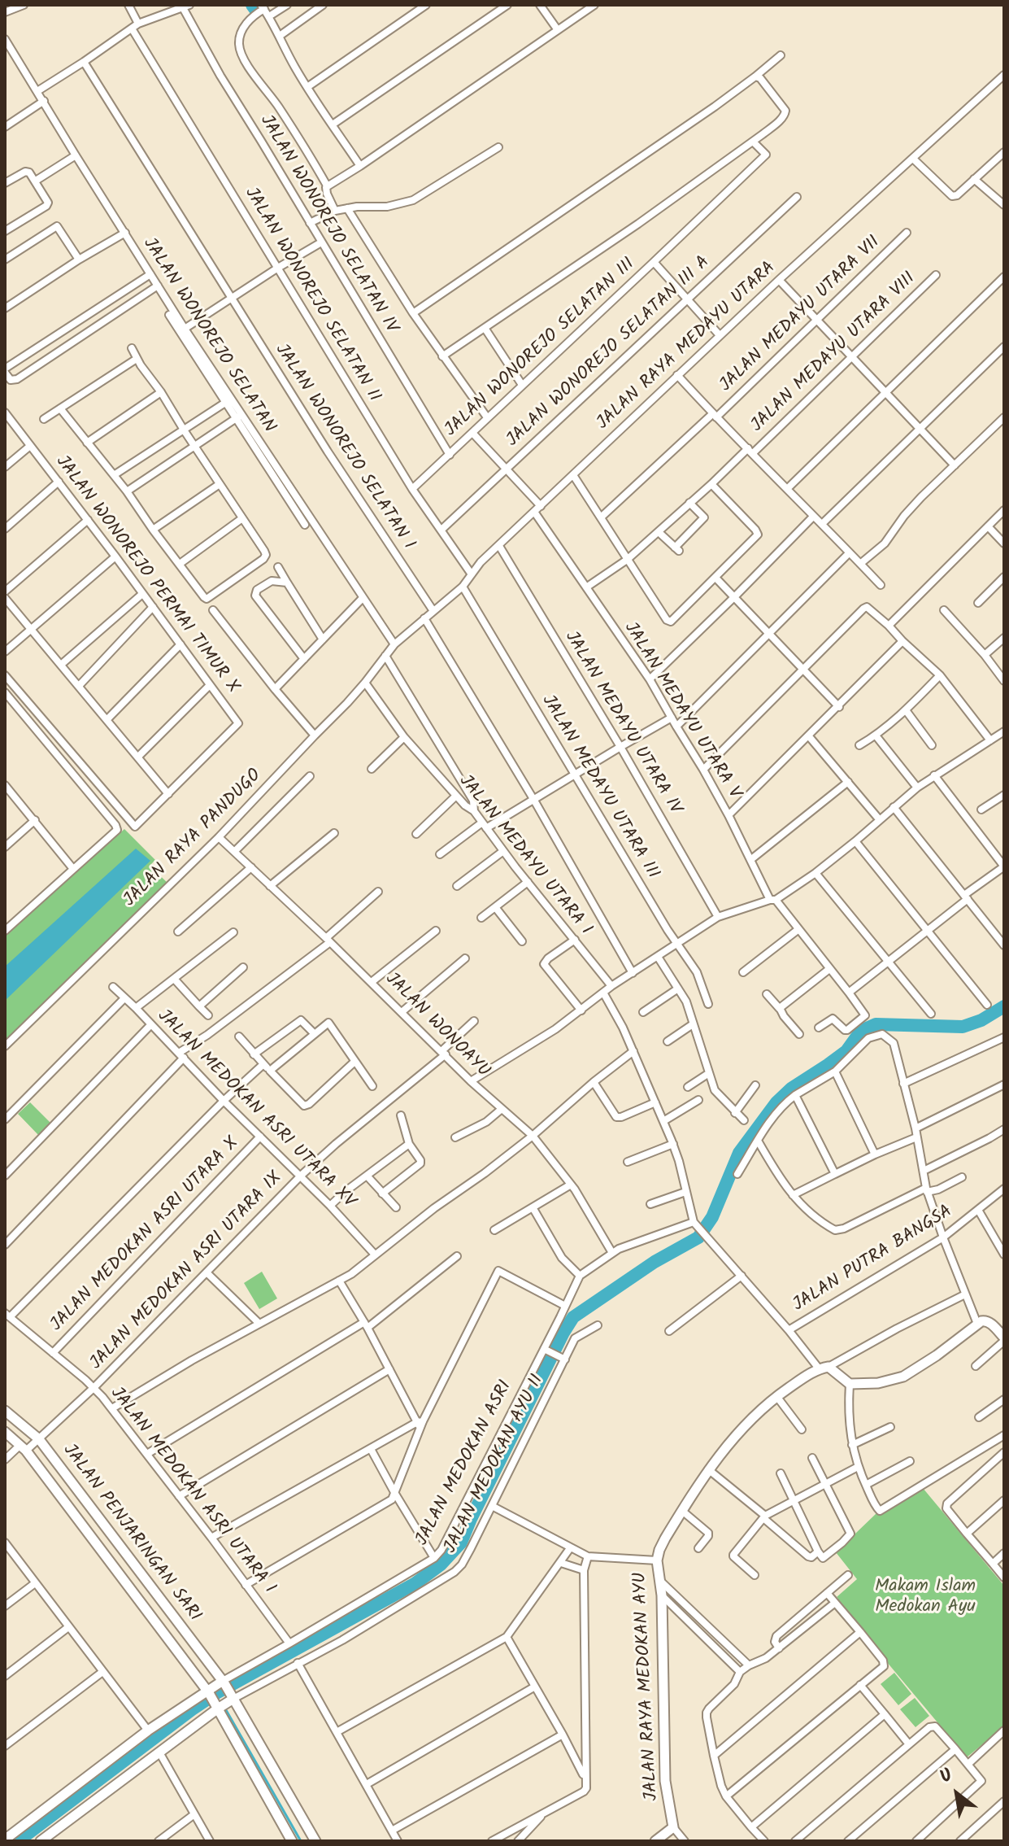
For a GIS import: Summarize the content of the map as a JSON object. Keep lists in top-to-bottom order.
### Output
{
  "streets": {
    "street": [
      "JALAN WONOREJO SELATAN IV",
      "JALAN WONOREJO SELATAN II",
      "JALAN MEDAYU UTARA VII",
      "JALAN WONOREJO SELATAN",
      "JALAN RAYA MEDAYU UTARA",
      "JALAN WONOREJO SELATAN III",
      "JALAN WONOREJO SELATAN III A",
      "JALAN MEDAYU UTARA VIII",
      "JALAN WONOREJO SELATAN I",
      "JALAN WONOREJO PERMAI TIMUR X",
      "JALAN MEDAYU UTARA V",
      "JALAN MEDAYU UTARA IV",
      "JALAN MEDAYU UTARA III",
      "JALAN RAYA PANDUGO",
      "JALAN MEDAYU UTARA I",
      "JALAN WONOAYU",
      "JALAN MEDOKAN ASRI UTARA XV",
      "JALAN MEDOKAN ASRI UTARA X",
      "JALAN PUTRA BANGSA",
      "JALAN MEDOKAN ASRI UTARA IX",
      "JALAN MEDOKAN ASRI",
      "JALAN MEDOKAN AYU II",
      "JALAN MEDOKAN ASRI UTARA I",
      "JALAN PENJARINGAN SARI",
      "JALAN RAYA MEDOKAN AYU"
    ]
  },
  "crossings": [
    ["JALAN WONOREJO SELATAN IV", "JALAN WONOREJO SELATAN III"],
    ["JALAN WONOREJO SELATAN II", "JALAN RAYA MEDAYU UTARA"],
    ["JALAN WONOREJO SELATAN II", "JALAN WONOREJO SELATAN III"],
    ["JALAN WONOREJO SELATAN II", "JALAN WONOREJO SELATAN III A"],
    ["JALAN MEDAYU UTARA VII", "JALAN RAYA MEDAYU UTARA"],
    ["JALAN MEDAYU UTARA VII", "JALAN MEDAYU UTARA VIII"],
    ["JALAN WONOREJO SELATAN", "JALAN RAYA MEDAYU UTARA"],
    ["JALAN WONOREJO SELATAN", "JALAN RAYA PANDUGO"],
    ["JALAN RAYA MEDAYU UTARA", "JALAN WONOREJO SELATAN III"],
    ["JALAN RAYA MEDAYU UTARA", "JALAN WONOREJO SELATAN I"],
    ["JALAN RAYA MEDAYU UTARA", "JALAN MEDAYU UTARA V"],
    ["JALAN RAYA MEDAYU UTARA", "JALAN MEDAYU UTARA IV"],
    ["JALAN RAYA MEDAYU UTARA", "JALAN MEDAYU UTARA III"],
    ["JALAN RAYA MEDAYU UTARA", "JALAN RAYA PANDUGO"],
    ["JALAN WONOREJO SELATAN III", "JALAN WONOREJO SELATAN III A"],
    ["JALAN MEDAYU UTARA VIII", "JALAN MEDAYU UTARA V"],
    ["JALAN RAYA PANDUGO", "JALAN MEDAYU UTARA I"],
    ["JALAN RAYA PANDUGO", "JALAN WONOAYU"],
    ["JALAN WONOAYU", "JALAN MEDOKAN ASRI UTARA IX"],
    ["JALAN MEDOKAN ASRI UTARA XV", "JALAN MEDOKAN ASRI UTARA X"],
    ["JALAN MEDOKAN ASRI UTARA XV", "JALAN MEDOKAN ASRI UTARA IX"],
    ["JALAN MEDOKAN ASRI UTARA X", "JALAN MEDOKAN ASRI UTARA I"],
    ["JALAN MEDOKAN ASRI UTARA IX", "JALAN MEDOKAN ASRI UTARA I"],
    ["JALAN MEDOKAN ASRI UTARA IX", "JALAN PENJARINGAN SARI"],
    ["JALAN MEDOKAN ASRI", "JALAN MEDOKAN ASRI UTARA I"],
    ["JALAN MEDOKAN ASRI", "JALAN PENJARINGAN SARI"]
  ],
  "parks": ["Makam Islam Medokan Ayu"],
  "north": "top left"
}
